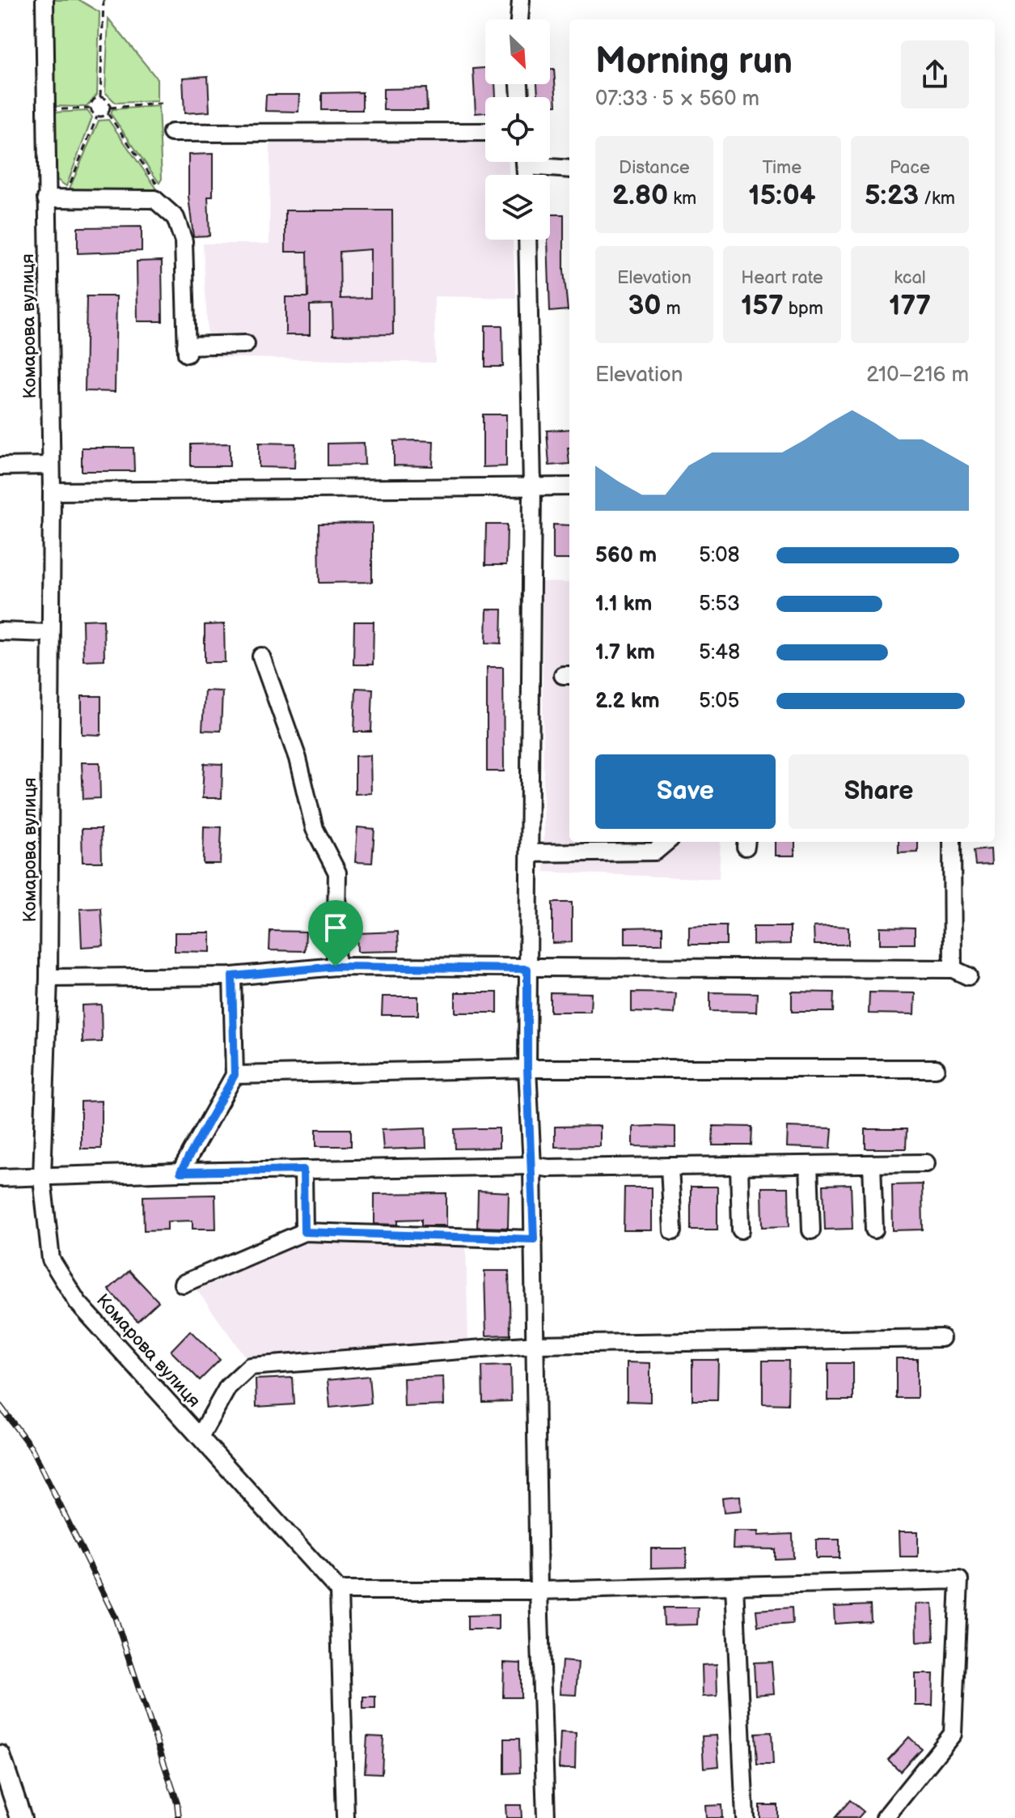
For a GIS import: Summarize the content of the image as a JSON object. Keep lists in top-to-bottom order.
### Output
{
  "streets": {
    "street": ["Комарова вулиця"]
  },
  "north": "bottom right",
  "page": {
    "heading": ["Morning run", "07:33 · 5 × 560 m"],
    "stats": [
      ["Distance", "2.80 km"],
      ["Time", "15:04"],
      ["Pace", "5:23 /km"],
      ["Elevation", "30 m"],
      ["Heart rate", "157 bpm"],
      ["kcal", "177"]
    ],
    "chart": ["Elevation", "210–216 m"],
    "list": [
      {
        "name": "560 m",
        "note": "5:08"
      },
      {
        "name": "1.1 km",
        "note": "5:53"
      },
      {
        "name": "1.7 km",
        "note": "5:48"
      },
      {
        "name": "2.2 km",
        "note": "5:05"
      }
    ],
    "buttons": ["Save", "Share"]
  }
}
